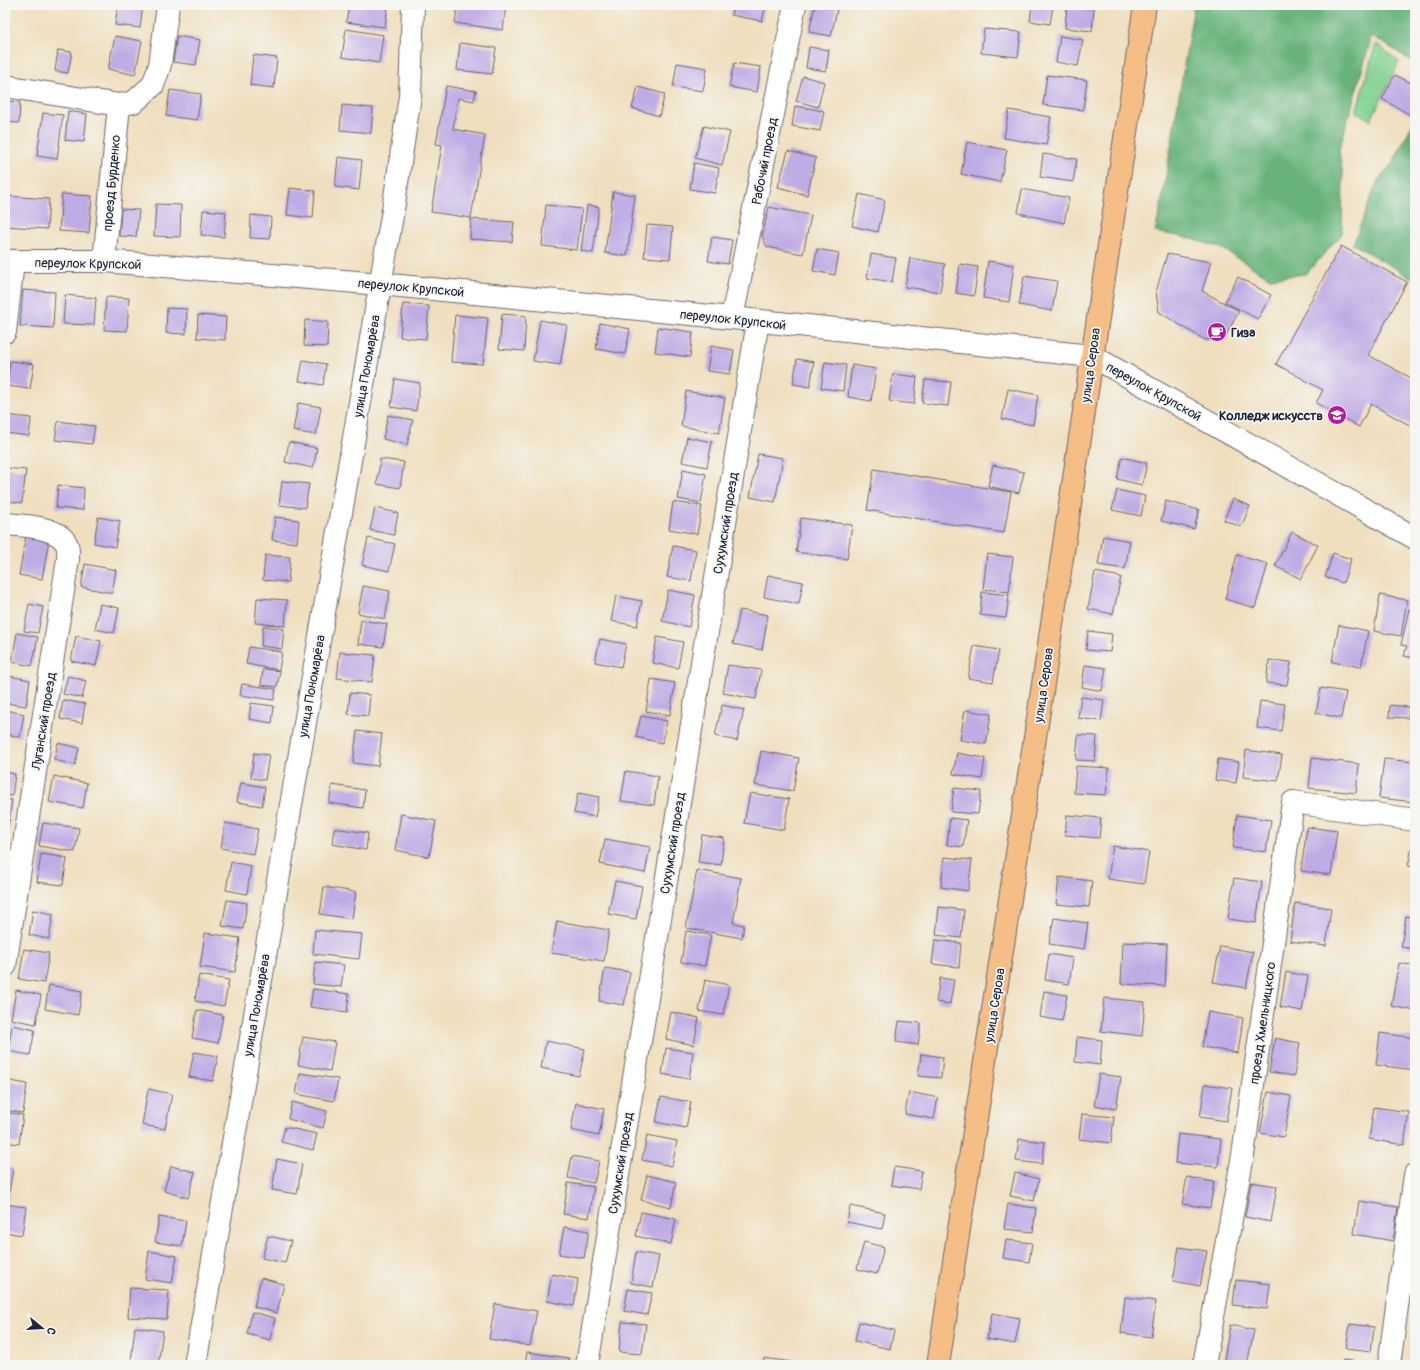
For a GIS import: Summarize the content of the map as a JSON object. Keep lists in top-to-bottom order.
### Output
{
  "streets": {
    "main road": ["улица Серова"],
    "street": [
      "Рабочий проезд",
      "проезд Бурденко",
      "переулок Крупской",
      "улица Пономарёва",
      "Сухумский проезд",
      "Луганский проезд",
      "проезд Хмельницкого"
    ]
  },
  "crossings": [
    ["Рабочий проезд", "переулок Крупской"],
    ["проезд Бурденко", "переулок Крупской"],
    ["переулок Крупской", "улица Серова"],
    ["переулок Крупской", "улица Пономарёва"],
    ["переулок Крупской", "Сухумский проезд"]
  ],
  "places": {
    "cafe": ["Гиза"],
    "school or university": ["Колледж искусств"]
  },
  "north": "right"
}
